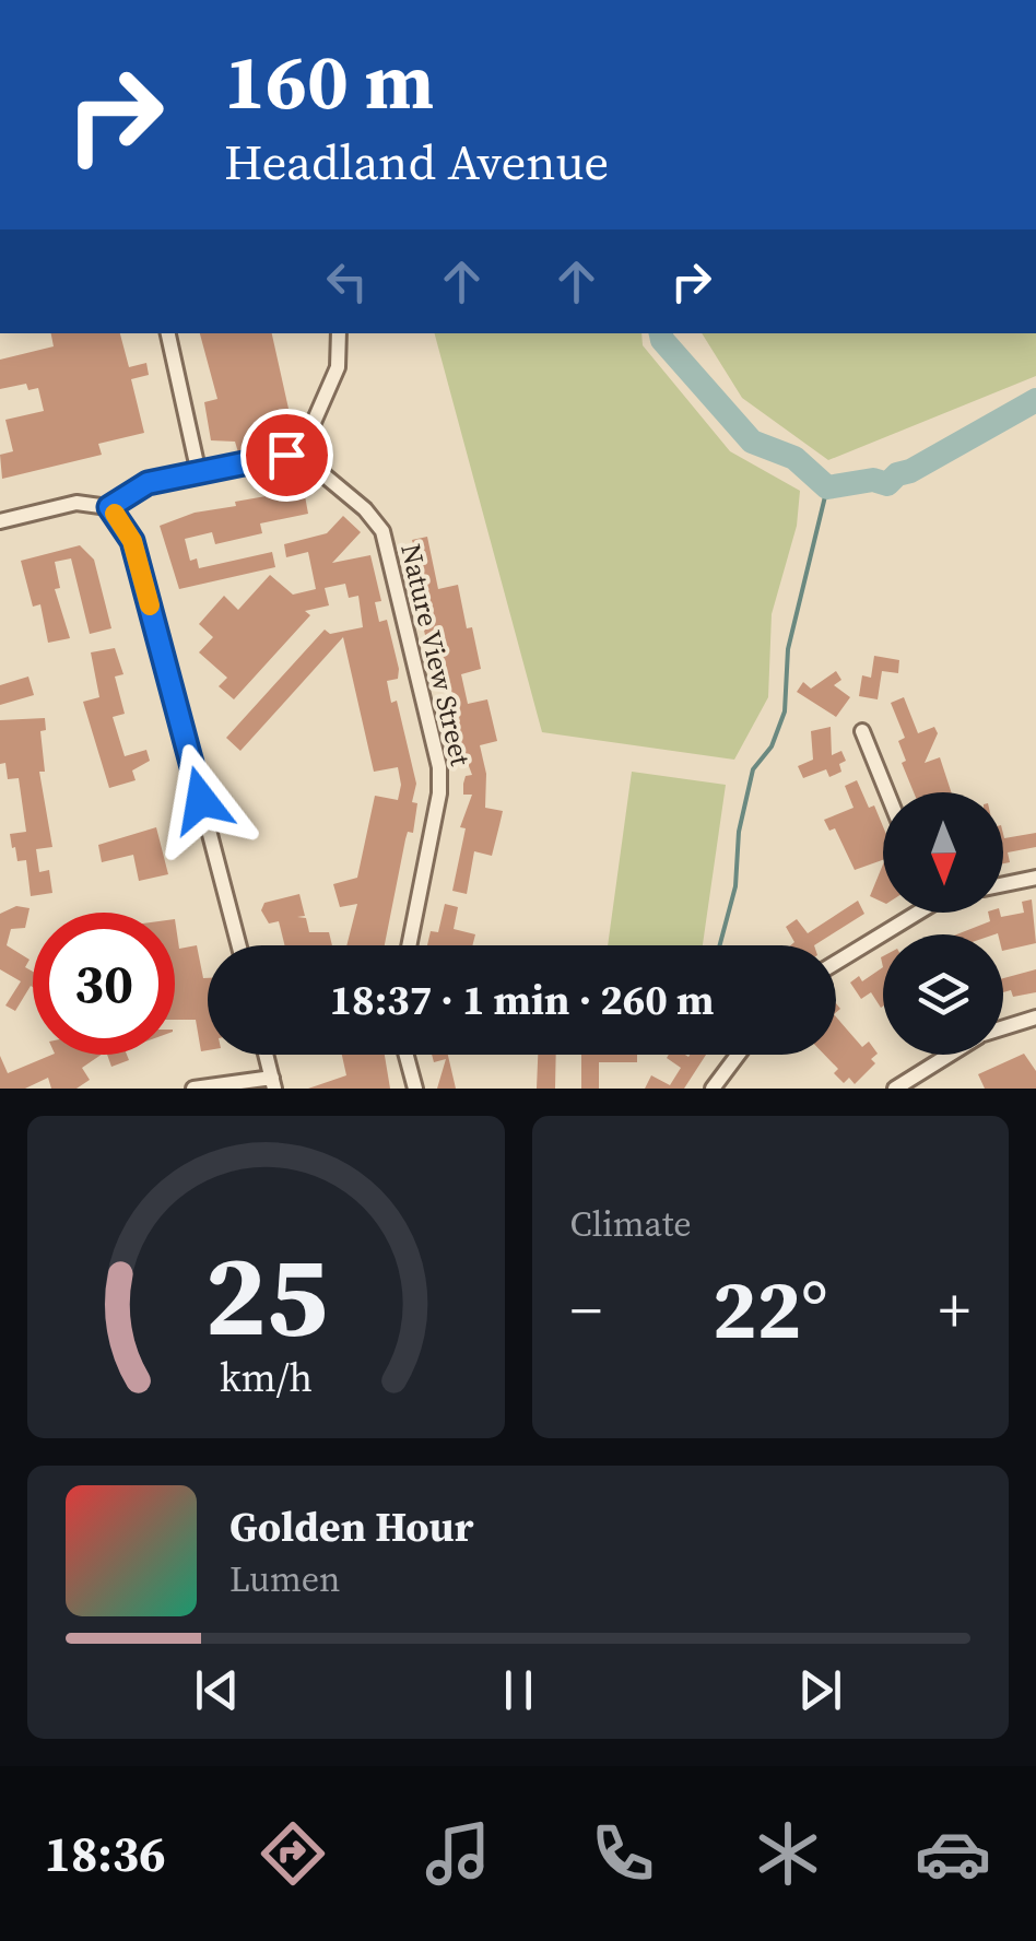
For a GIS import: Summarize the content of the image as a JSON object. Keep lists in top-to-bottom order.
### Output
{
  "streets": {
    "street": ["Nature View Street"]
  },
  "north": "bottom",
  "page": {
    "turn": ["160 m", "Headland Avenue"],
    "limit": "30",
    "trip": "18:37 · 1 min · 260 m",
    "tile": "Climate",
    "heat": ["−", "22°", "+"],
    "song": ["Golden Hour", "Lumen"],
    "tabs": "18:36",
    "gauge": ["25", "km/h"]
  }
}
